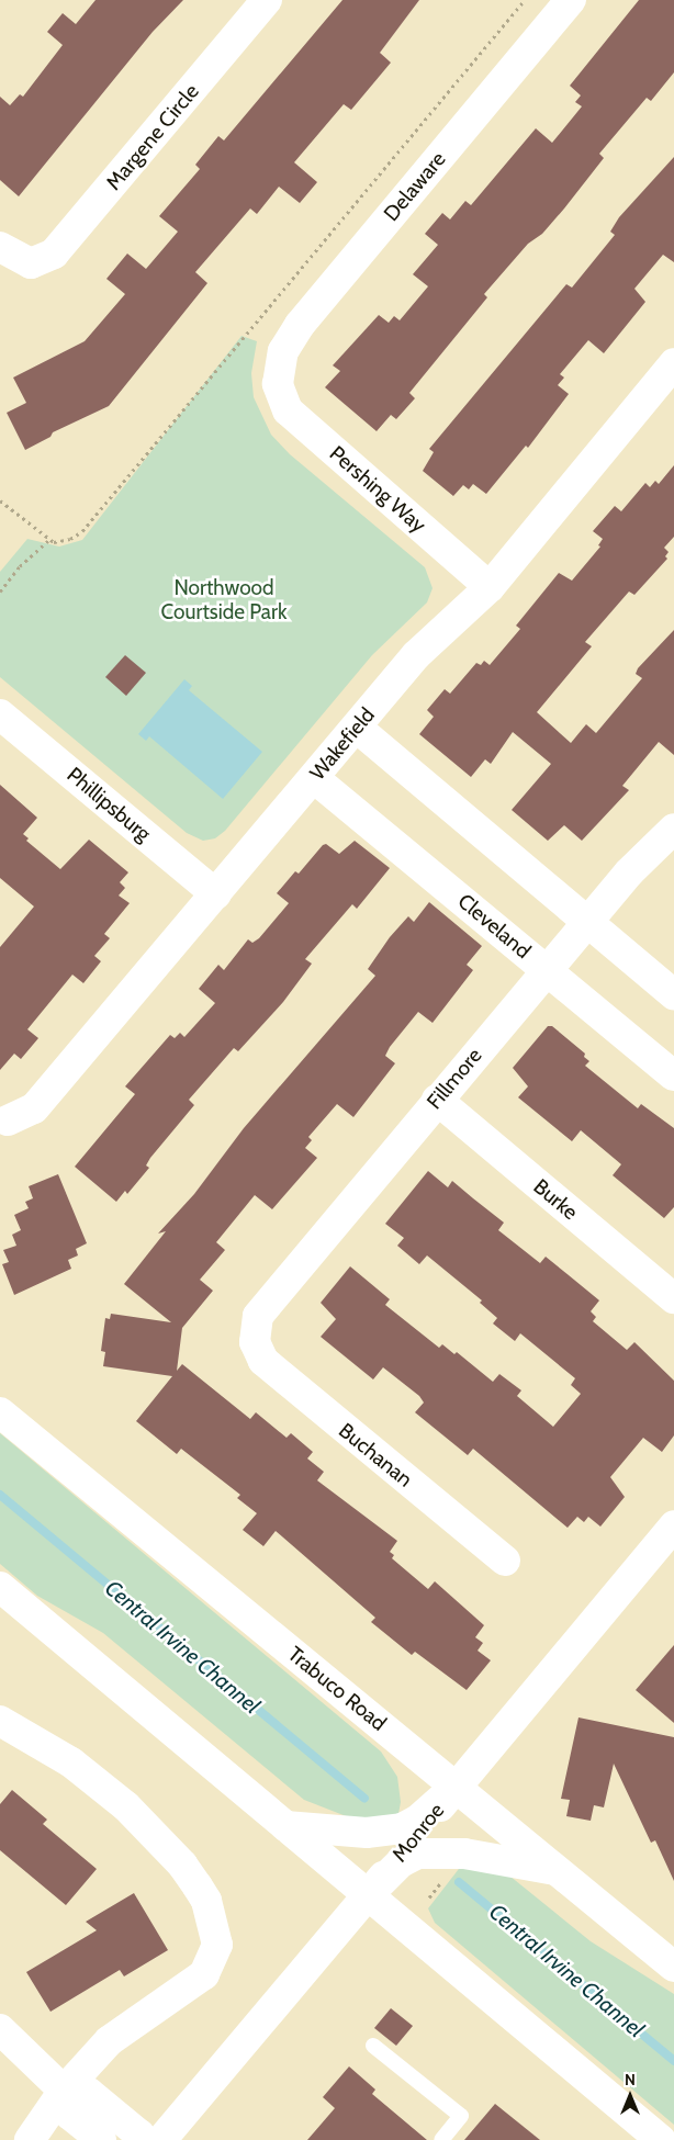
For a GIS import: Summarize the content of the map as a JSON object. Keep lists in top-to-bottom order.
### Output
{
  "streets": {
    "street": [
      "Margene Circle",
      "Delaware",
      "Pershing Way",
      "Wakefield",
      "Phillipsburg",
      "Cleveland",
      "Fillmore",
      "Burke",
      "Buchanan",
      "Trabuco Road",
      "Monroe"
    ]
  },
  "crossings": [
    ["Delaware", "Pershing Way"],
    ["Pershing Way", "Wakefield"],
    ["Wakefield", "Phillipsburg"],
    ["Wakefield", "Cleveland"],
    ["Cleveland", "Fillmore"],
    ["Fillmore", "Burke"],
    ["Fillmore", "Buchanan"],
    ["Trabuco Road", "Monroe"]
  ],
  "water": ["Central Irvine Channel"],
  "parks": ["Northwood Courtside Park"],
  "north": "top"
}
